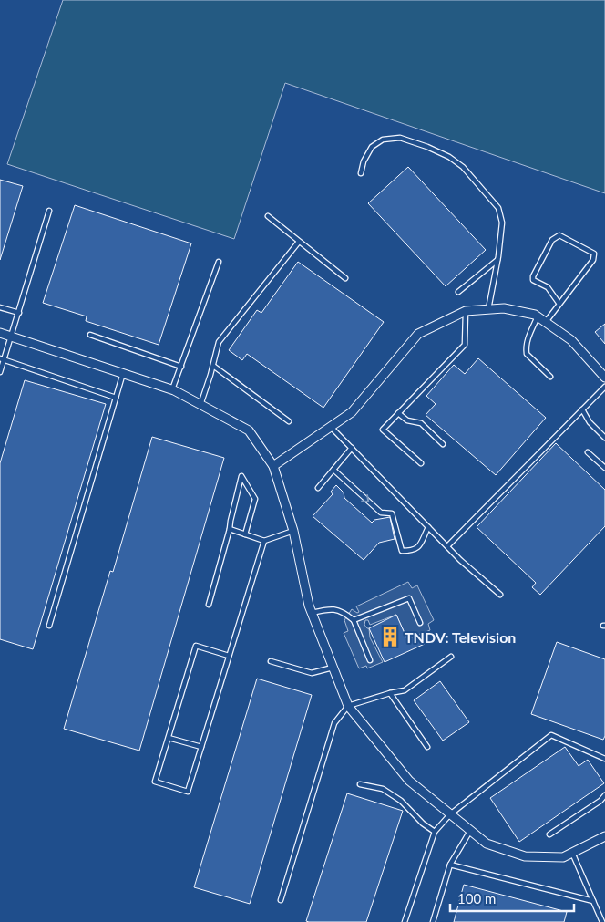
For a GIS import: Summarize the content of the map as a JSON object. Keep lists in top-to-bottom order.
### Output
{
  "places": {
    "building": ["TNDV: Television"]
  },
  "scale_bar": "100 m"
}
